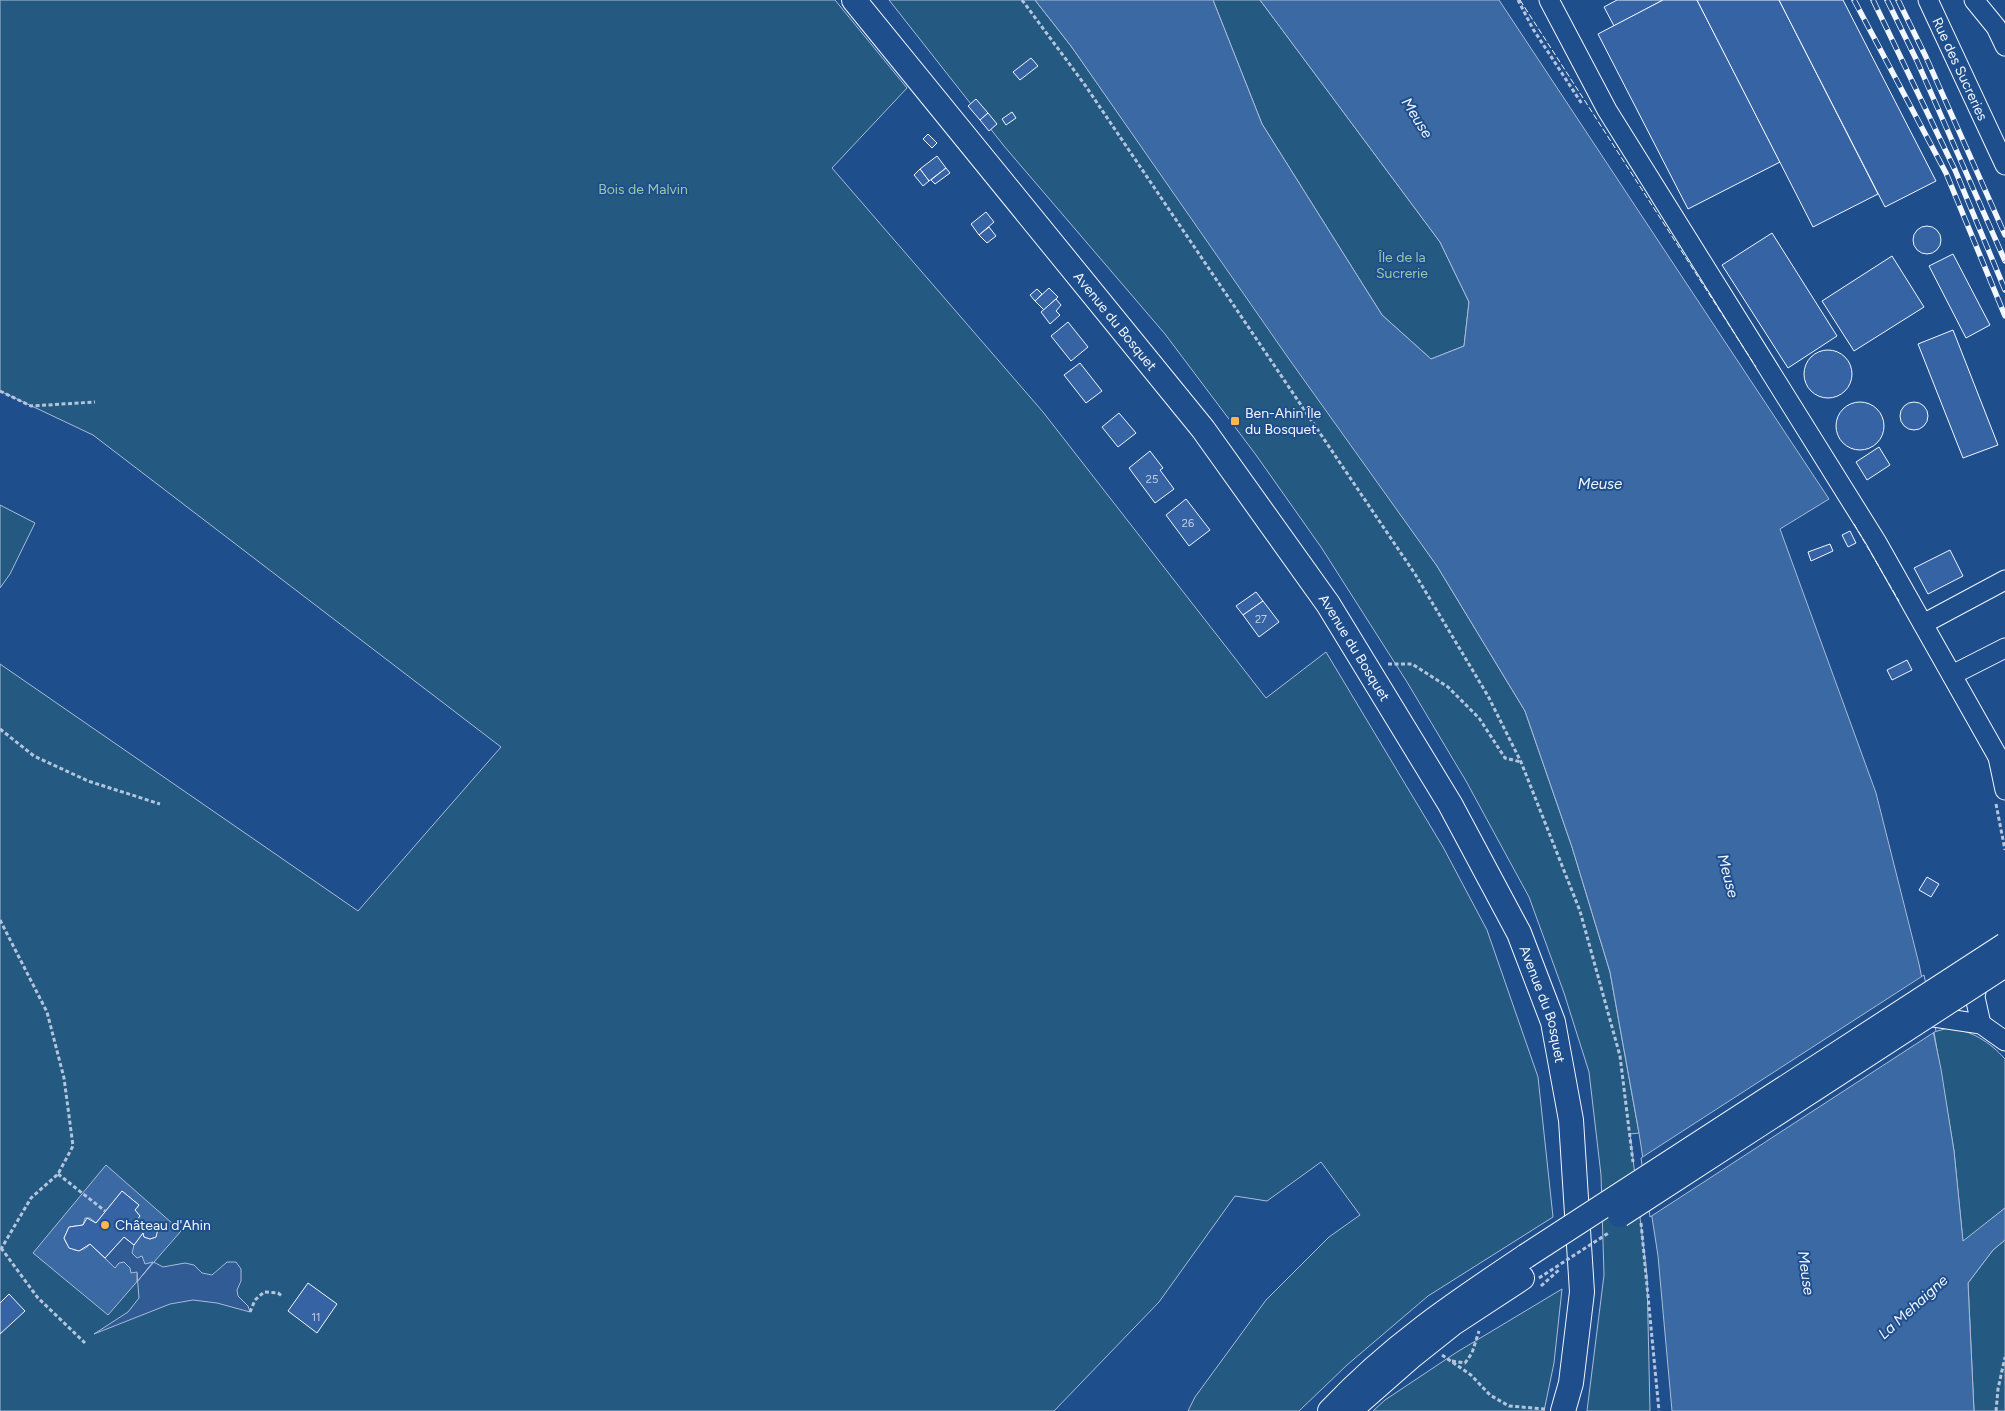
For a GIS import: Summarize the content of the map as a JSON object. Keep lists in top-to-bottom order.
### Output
{
  "streets": {
    "main road": ["Avenue du Bosquet"],
    "street": ["Rue des Sucreries"]
  },
  "water": ["Meuse", "La Mehaigne"],
  "parks": ["Bois de Malvin", "Île de la Sucrerie"],
  "places": {
    "transit": ["Ben-Ahin Île du Bosquet"],
    "other": ["Château d'Ahin"]
  },
  "house_numbers": [
    "25",
    "26",
    "27",
    "11"
  ]
}
